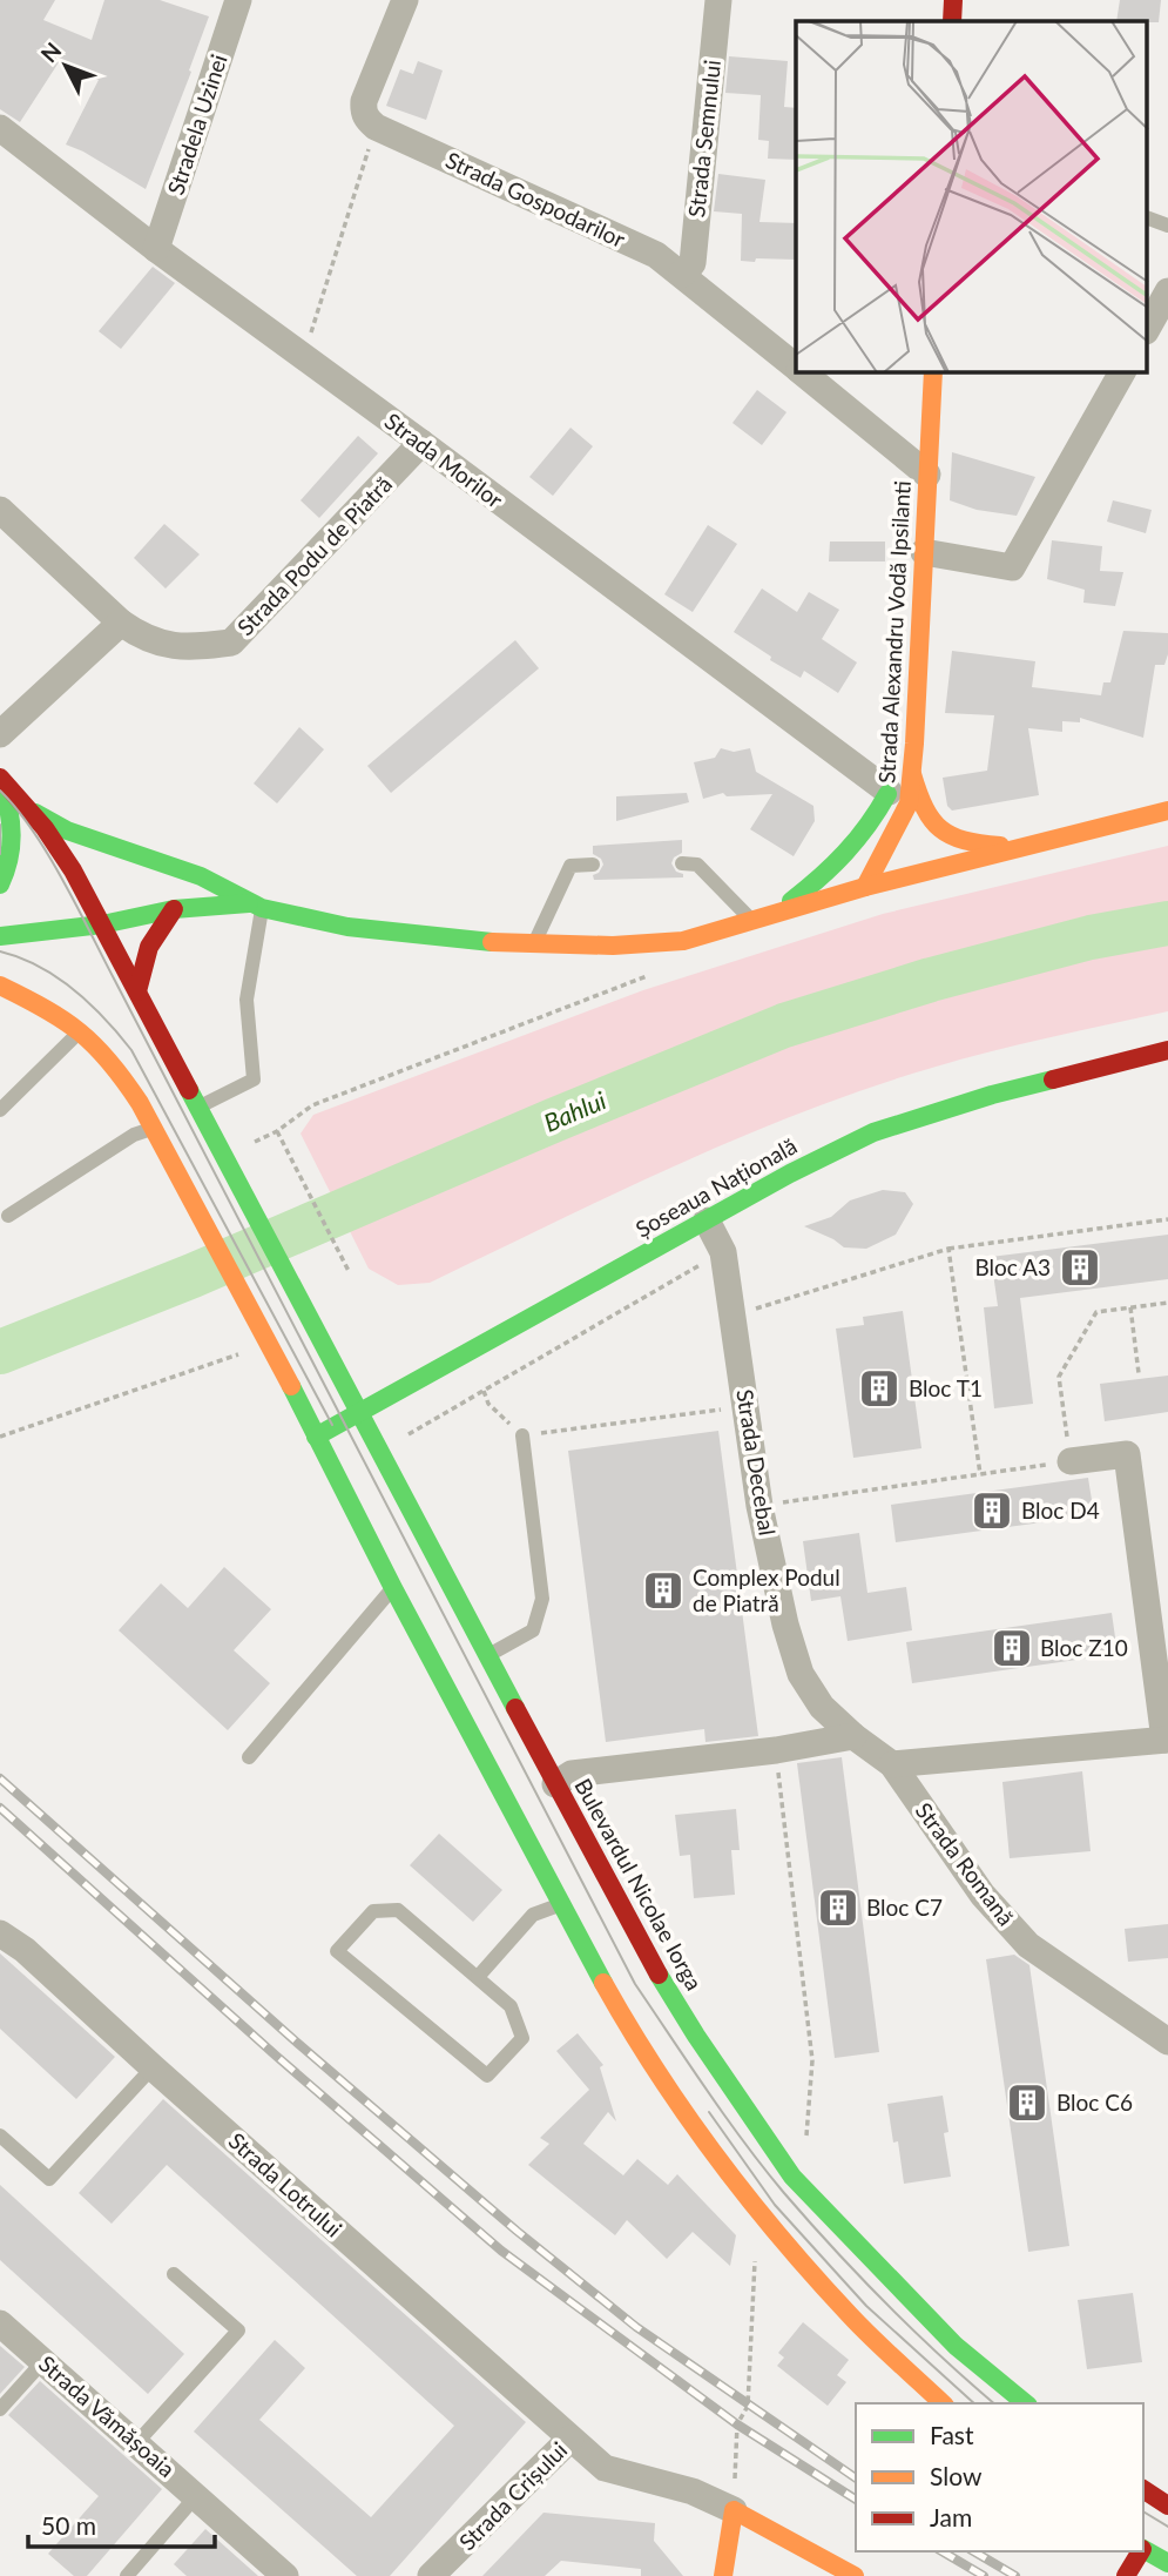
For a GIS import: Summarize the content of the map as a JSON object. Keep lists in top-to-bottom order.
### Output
{
  "streets": {
    "main road": ["Strada Alexandru Vodă Ipsilanti", "Șoseaua Națională", "Bulevardul Nicolae Iorga"],
    "street": [
      "Stradela Uzinei",
      "Strada Semnului",
      "Strada Gospodarilor",
      "Strada Morilor",
      "Strada Podu de Piatră",
      "Strada Decebal",
      "Strada Romană",
      "Strada Lotrului",
      "Strada Vămășoaia",
      "Strada Crișului"
    ]
  },
  "crossings": [
    ["Stradela Uzinei", "Strada Morilor"],
    ["Strada Semnului", "Strada Gospodarilor"],
    ["Strada Gospodarilor", "Strada Alexandru Vodă Ipsilanti"],
    ["Strada Morilor", "Strada Podu de Piatră"],
    ["Șoseaua Națională", "Strada Decebal"],
    ["Șoseaua Națională", "Bulevardul Nicolae Iorga"],
    ["Strada Decebal", "Strada Romană"],
    ["Strada Lotrului", "Strada Crișului"]
  ],
  "water": ["Bahlui"],
  "places": {
    "building": [
      "Bloc A3",
      "Bloc T1",
      "Bloc D4",
      "Complex Podul de Piatră",
      "Bloc Z10",
      "Bloc C7",
      "Bloc C6"
    ]
  },
  "legend": ["Fast", "Slow", "Jam"],
  "scale_bar": "50 m",
  "north": "top left"
}
